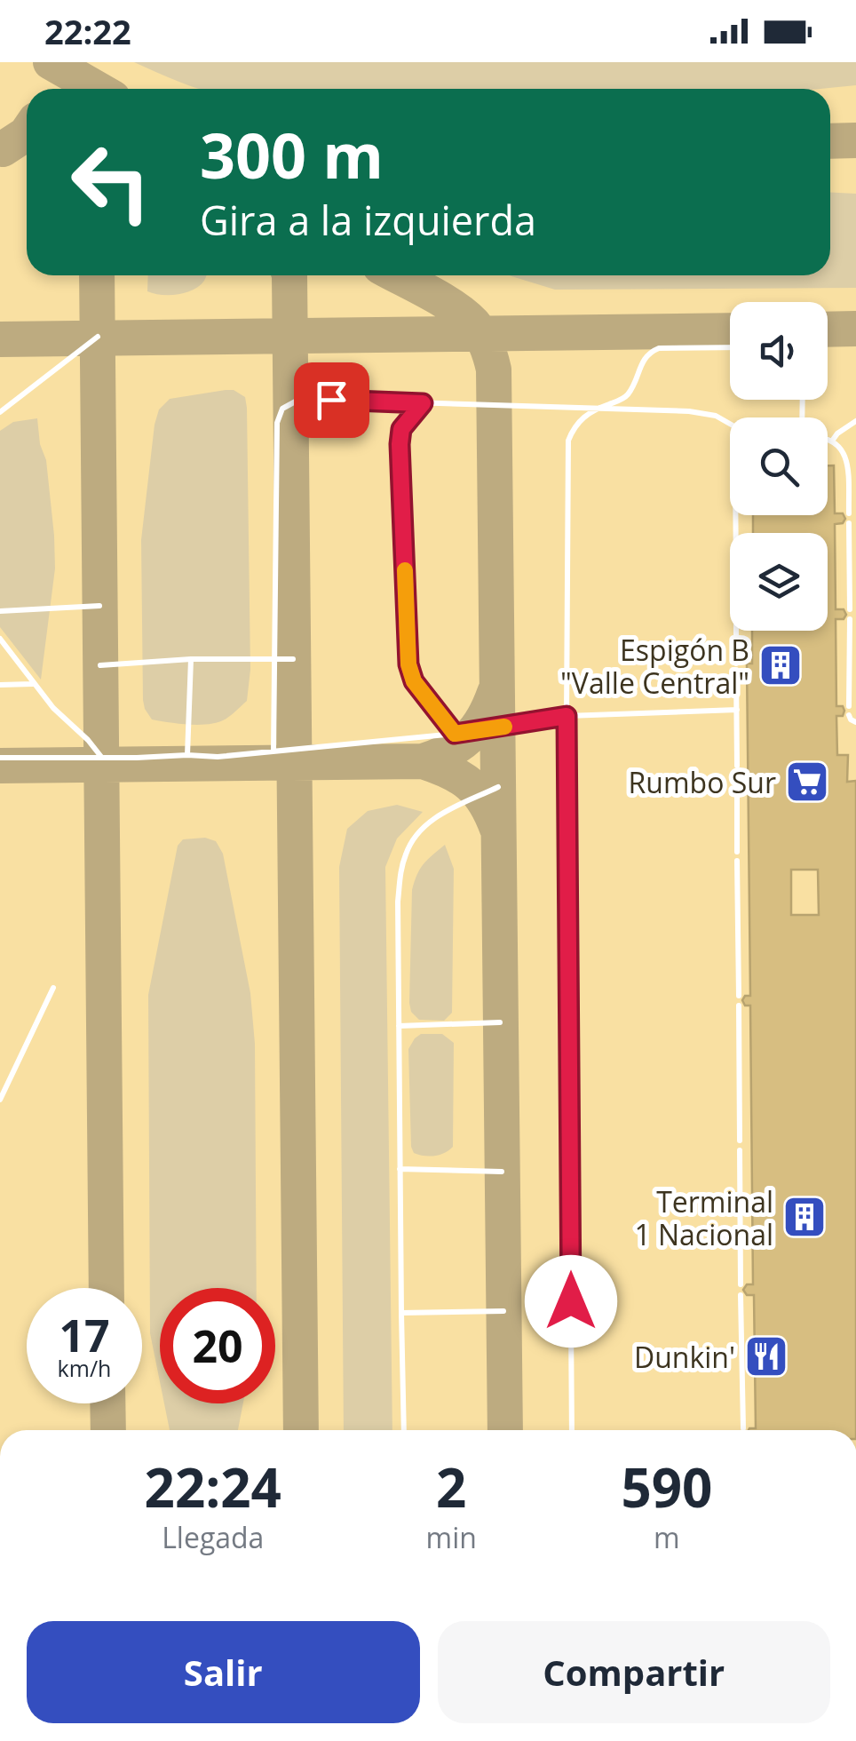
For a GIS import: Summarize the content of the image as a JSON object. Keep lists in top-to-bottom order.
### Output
{
  "places": {
    "building": ["Espigón B \"Valle Central\"", "Terminal 1 Nacional"],
    "supermarket": ["Rumbo Sur"],
    "restaurant": ["Dunkin'"]
  },
  "page": {
    "status": "22:22",
    "turn": ["300 m", "Gira a la izquierda"],
    "speed": "17 km/h",
    "limit": "20",
    "eta": [
      "22:24",
      "Llegada",
      "2",
      "min",
      "590",
      "m"
    ],
    "buttons": ["Salir", "Compartir"]
  }
}
